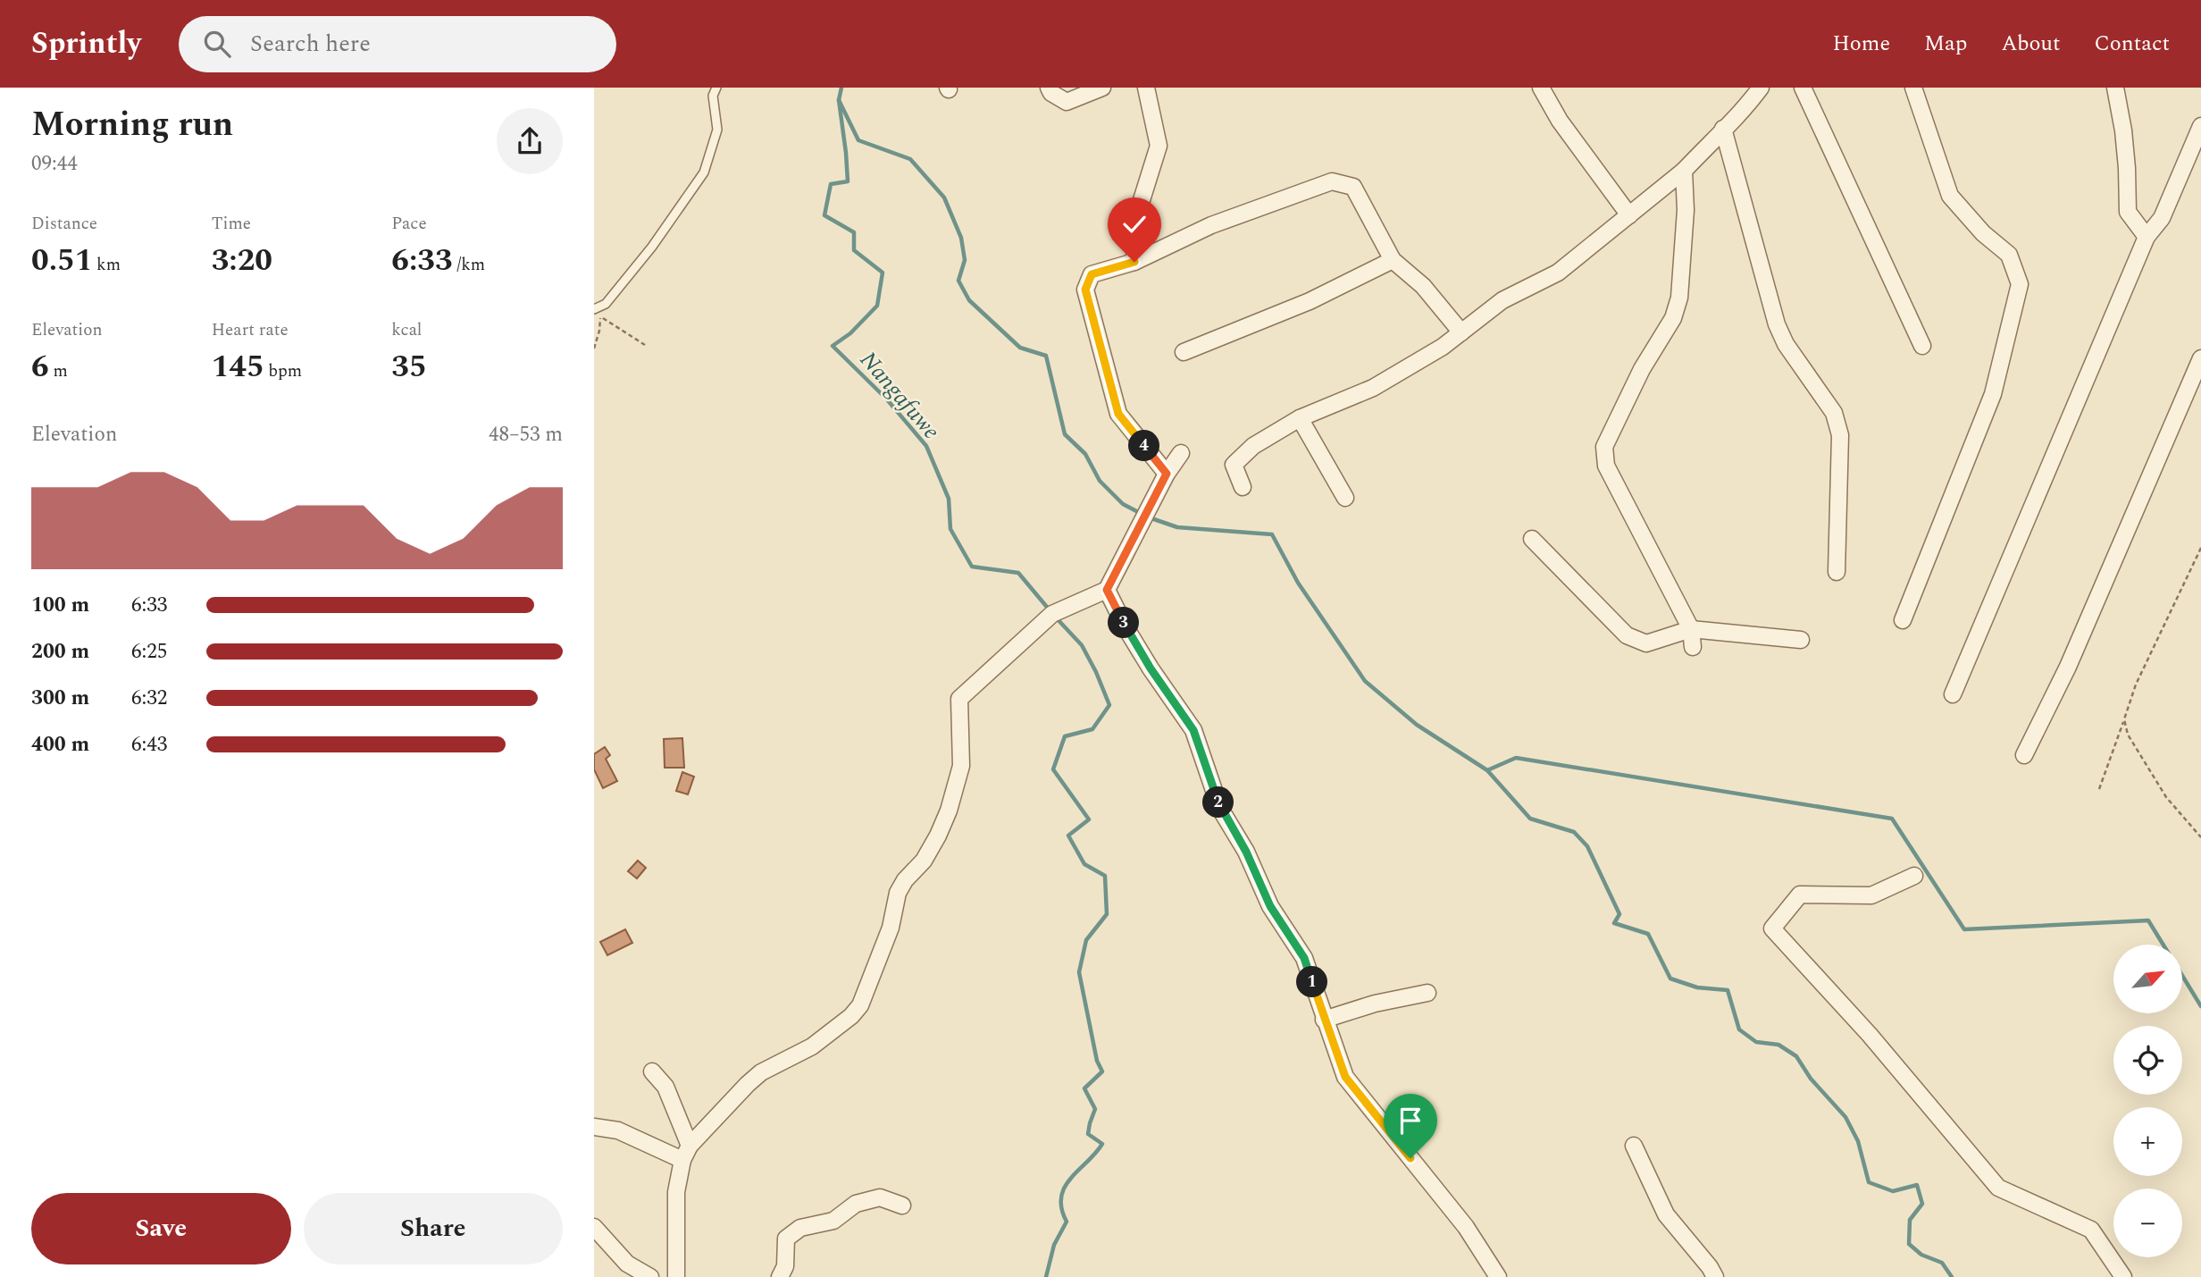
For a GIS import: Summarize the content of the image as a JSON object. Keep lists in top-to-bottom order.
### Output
{
  "water": ["Nangafuwe"],
  "north": "top right",
  "page": {
    "header": "Sprintly",
    "search": "Search here",
    "nav": [
      "Home",
      "Map",
      "About",
      "Contact"
    ],
    "heading": ["Morning run", "09:44"],
    "stats": [
      ["Distance", "0.51 km"],
      ["Time", "3:20"],
      ["Pace", "6:33 /km"],
      ["Elevation", "6 m"],
      ["Heart rate", "145 bpm"],
      ["kcal", "35"]
    ],
    "chart": ["Elevation", "48–53 m"],
    "pins": [
      "4",
      "3",
      "2",
      "1"
    ],
    "list": [
      {
        "name": "100 m",
        "note": "6:33"
      },
      {
        "name": "200 m",
        "note": "6:25"
      },
      {
        "name": "300 m",
        "note": "6:32"
      },
      {
        "name": "400 m",
        "note": "6:43"
      }
    ],
    "map_buttons": ["+", "−"],
    "buttons": ["Save", "Share"]
  }
}
